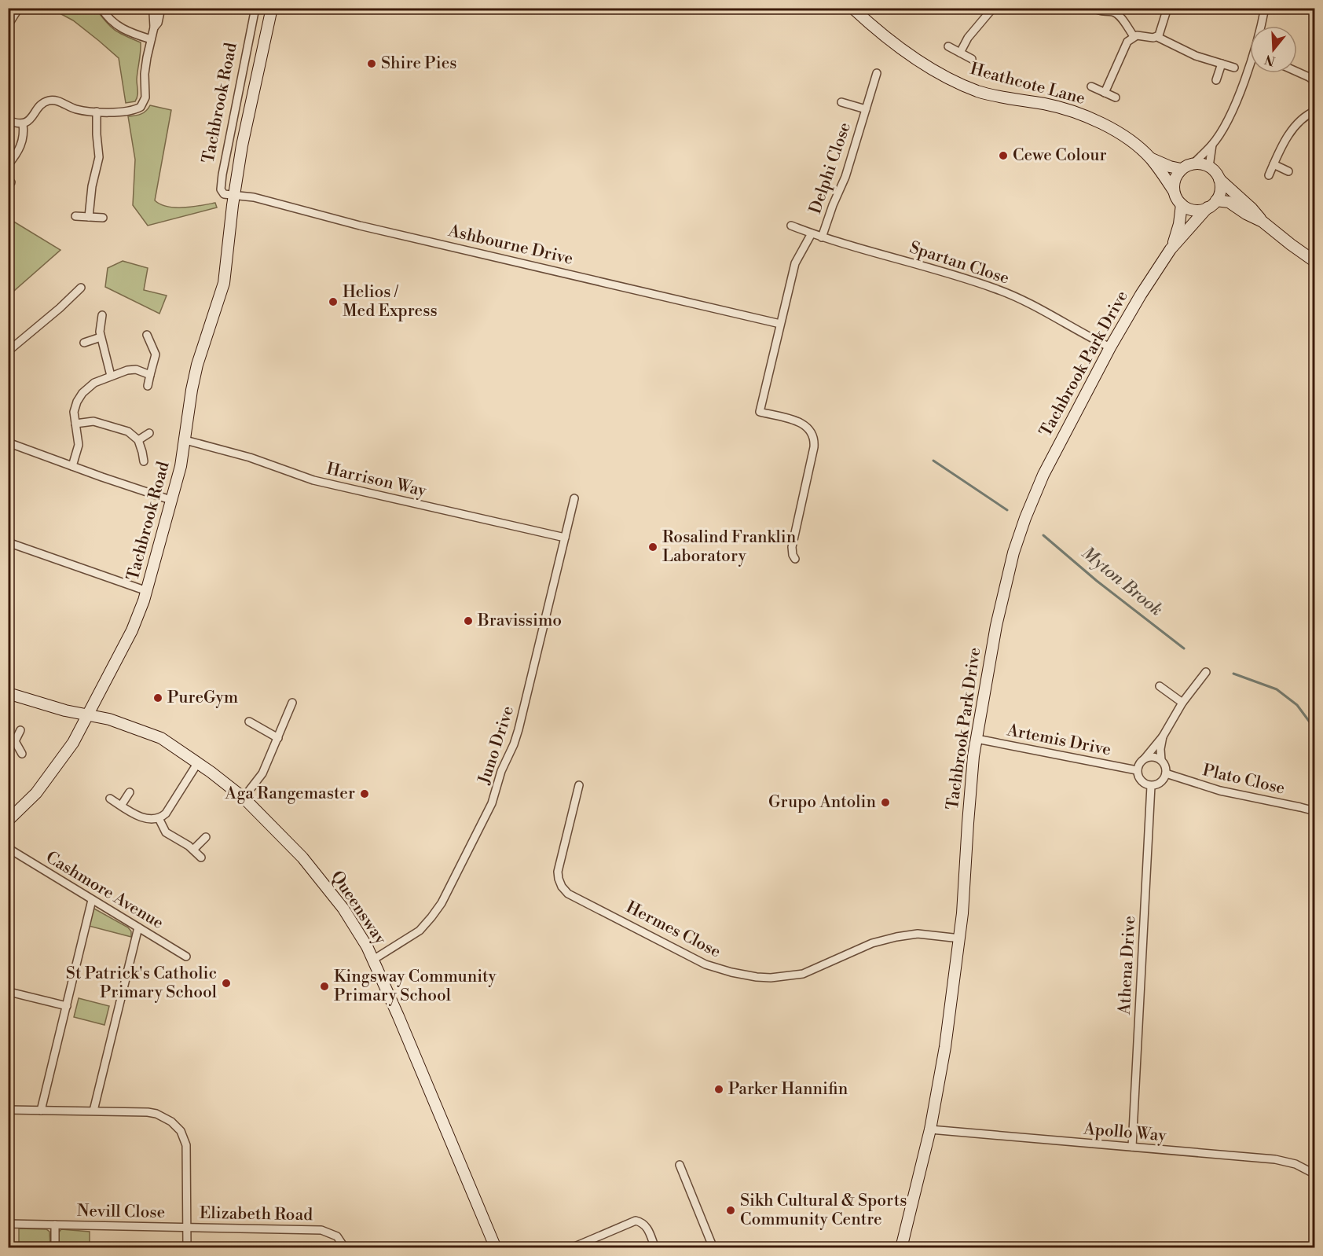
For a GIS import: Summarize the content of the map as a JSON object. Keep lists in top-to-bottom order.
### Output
{
  "streets": {
    "street": [
      "Heathcote Lane",
      "Tachbrook Road",
      "Delphi Close",
      "Ashbourne Drive",
      "Spartan Close",
      "Tachbrook Park Drive",
      "Harrison Way",
      "Artemis Drive",
      "Juno Drive",
      "Plato Close",
      "Cashmore Avenue",
      "Queensway",
      "Hermes Close",
      "Athena Drive",
      "Apollo Way",
      "Nevill Close",
      "Elizabeth Road"
    ]
  },
  "crossings": [
    ["Heathcote Lane", "Tachbrook Park Drive"],
    ["Tachbrook Road", "Ashbourne Drive"],
    ["Tachbrook Road", "Harrison Way"],
    ["Tachbrook Road", "Queensway"],
    ["Delphi Close", "Spartan Close"],
    ["Spartan Close", "Tachbrook Park Drive"],
    ["Tachbrook Park Drive", "Artemis Drive"],
    ["Tachbrook Park Drive", "Hermes Close"],
    ["Tachbrook Park Drive", "Apollo Way"],
    ["Harrison Way", "Juno Drive"],
    ["Artemis Drive", "Plato Close"],
    ["Artemis Drive", "Athena Drive"],
    ["Juno Drive", "Queensway"],
    ["Plato Close", "Athena Drive"],
    ["Athena Drive", "Apollo Way"],
    ["Nevill Close", "Elizabeth Road"]
  ],
  "water": ["Myton Brook"],
  "places": [
    "Shire Pies",
    "Cewe Colour",
    "Helios / Med Express",
    "Rosalind Franklin Laboratory",
    "Bravissimo",
    "PureGym",
    "Aga Rangemaster",
    "Grupo Antolin",
    "St Patrick's Catholic Primary School",
    "Kingsway Community Primary School",
    "Parker Hannifin",
    "Sikh Cultural & Sports Community Centre"
  ],
  "north": "bottom"
}
